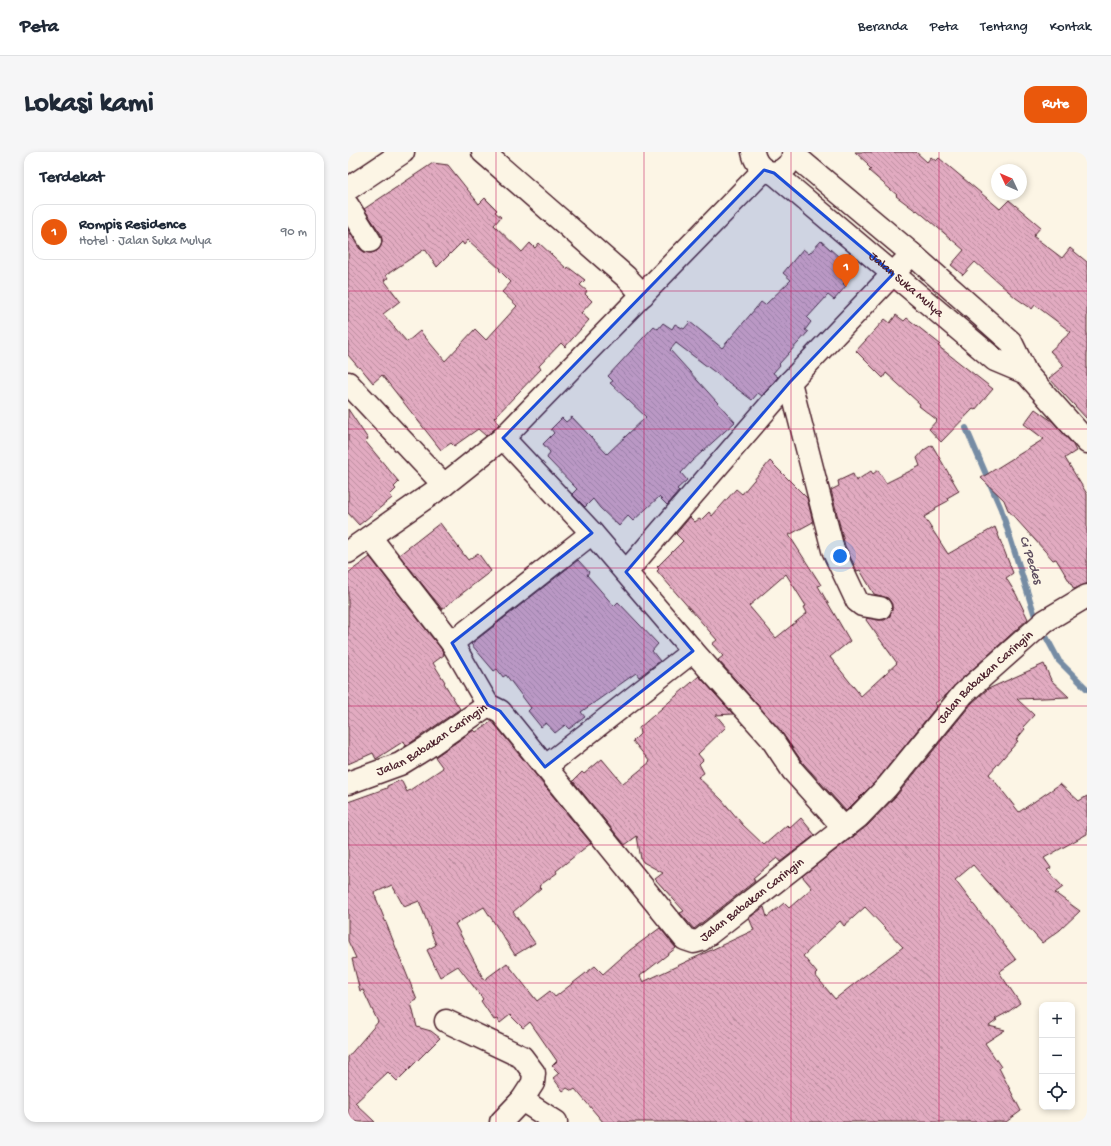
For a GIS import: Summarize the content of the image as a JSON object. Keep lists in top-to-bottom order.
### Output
{
  "streets": {
    "street": ["Jalan Suka Mulya", "Jalan Babakan Caringin"]
  },
  "water": ["Ci Pedes"],
  "north": "top left",
  "page": {
    "header": "Peta",
    "nav": [
      "Beranda",
      "Peta",
      "Tentang",
      "Kontak"
    ],
    "buttons": "Rute",
    "title": "Lokasi kami",
    "heading": "Terdekat",
    "list": [
      {
        "mark": "1",
        "name": "Rompis Residence",
        "note": "Hotel · Jalan Suka Mulya",
        "value": "90 m"
      }
    ],
    "pins": "1",
    "map_buttons": ["+", "−"]
  }
}
